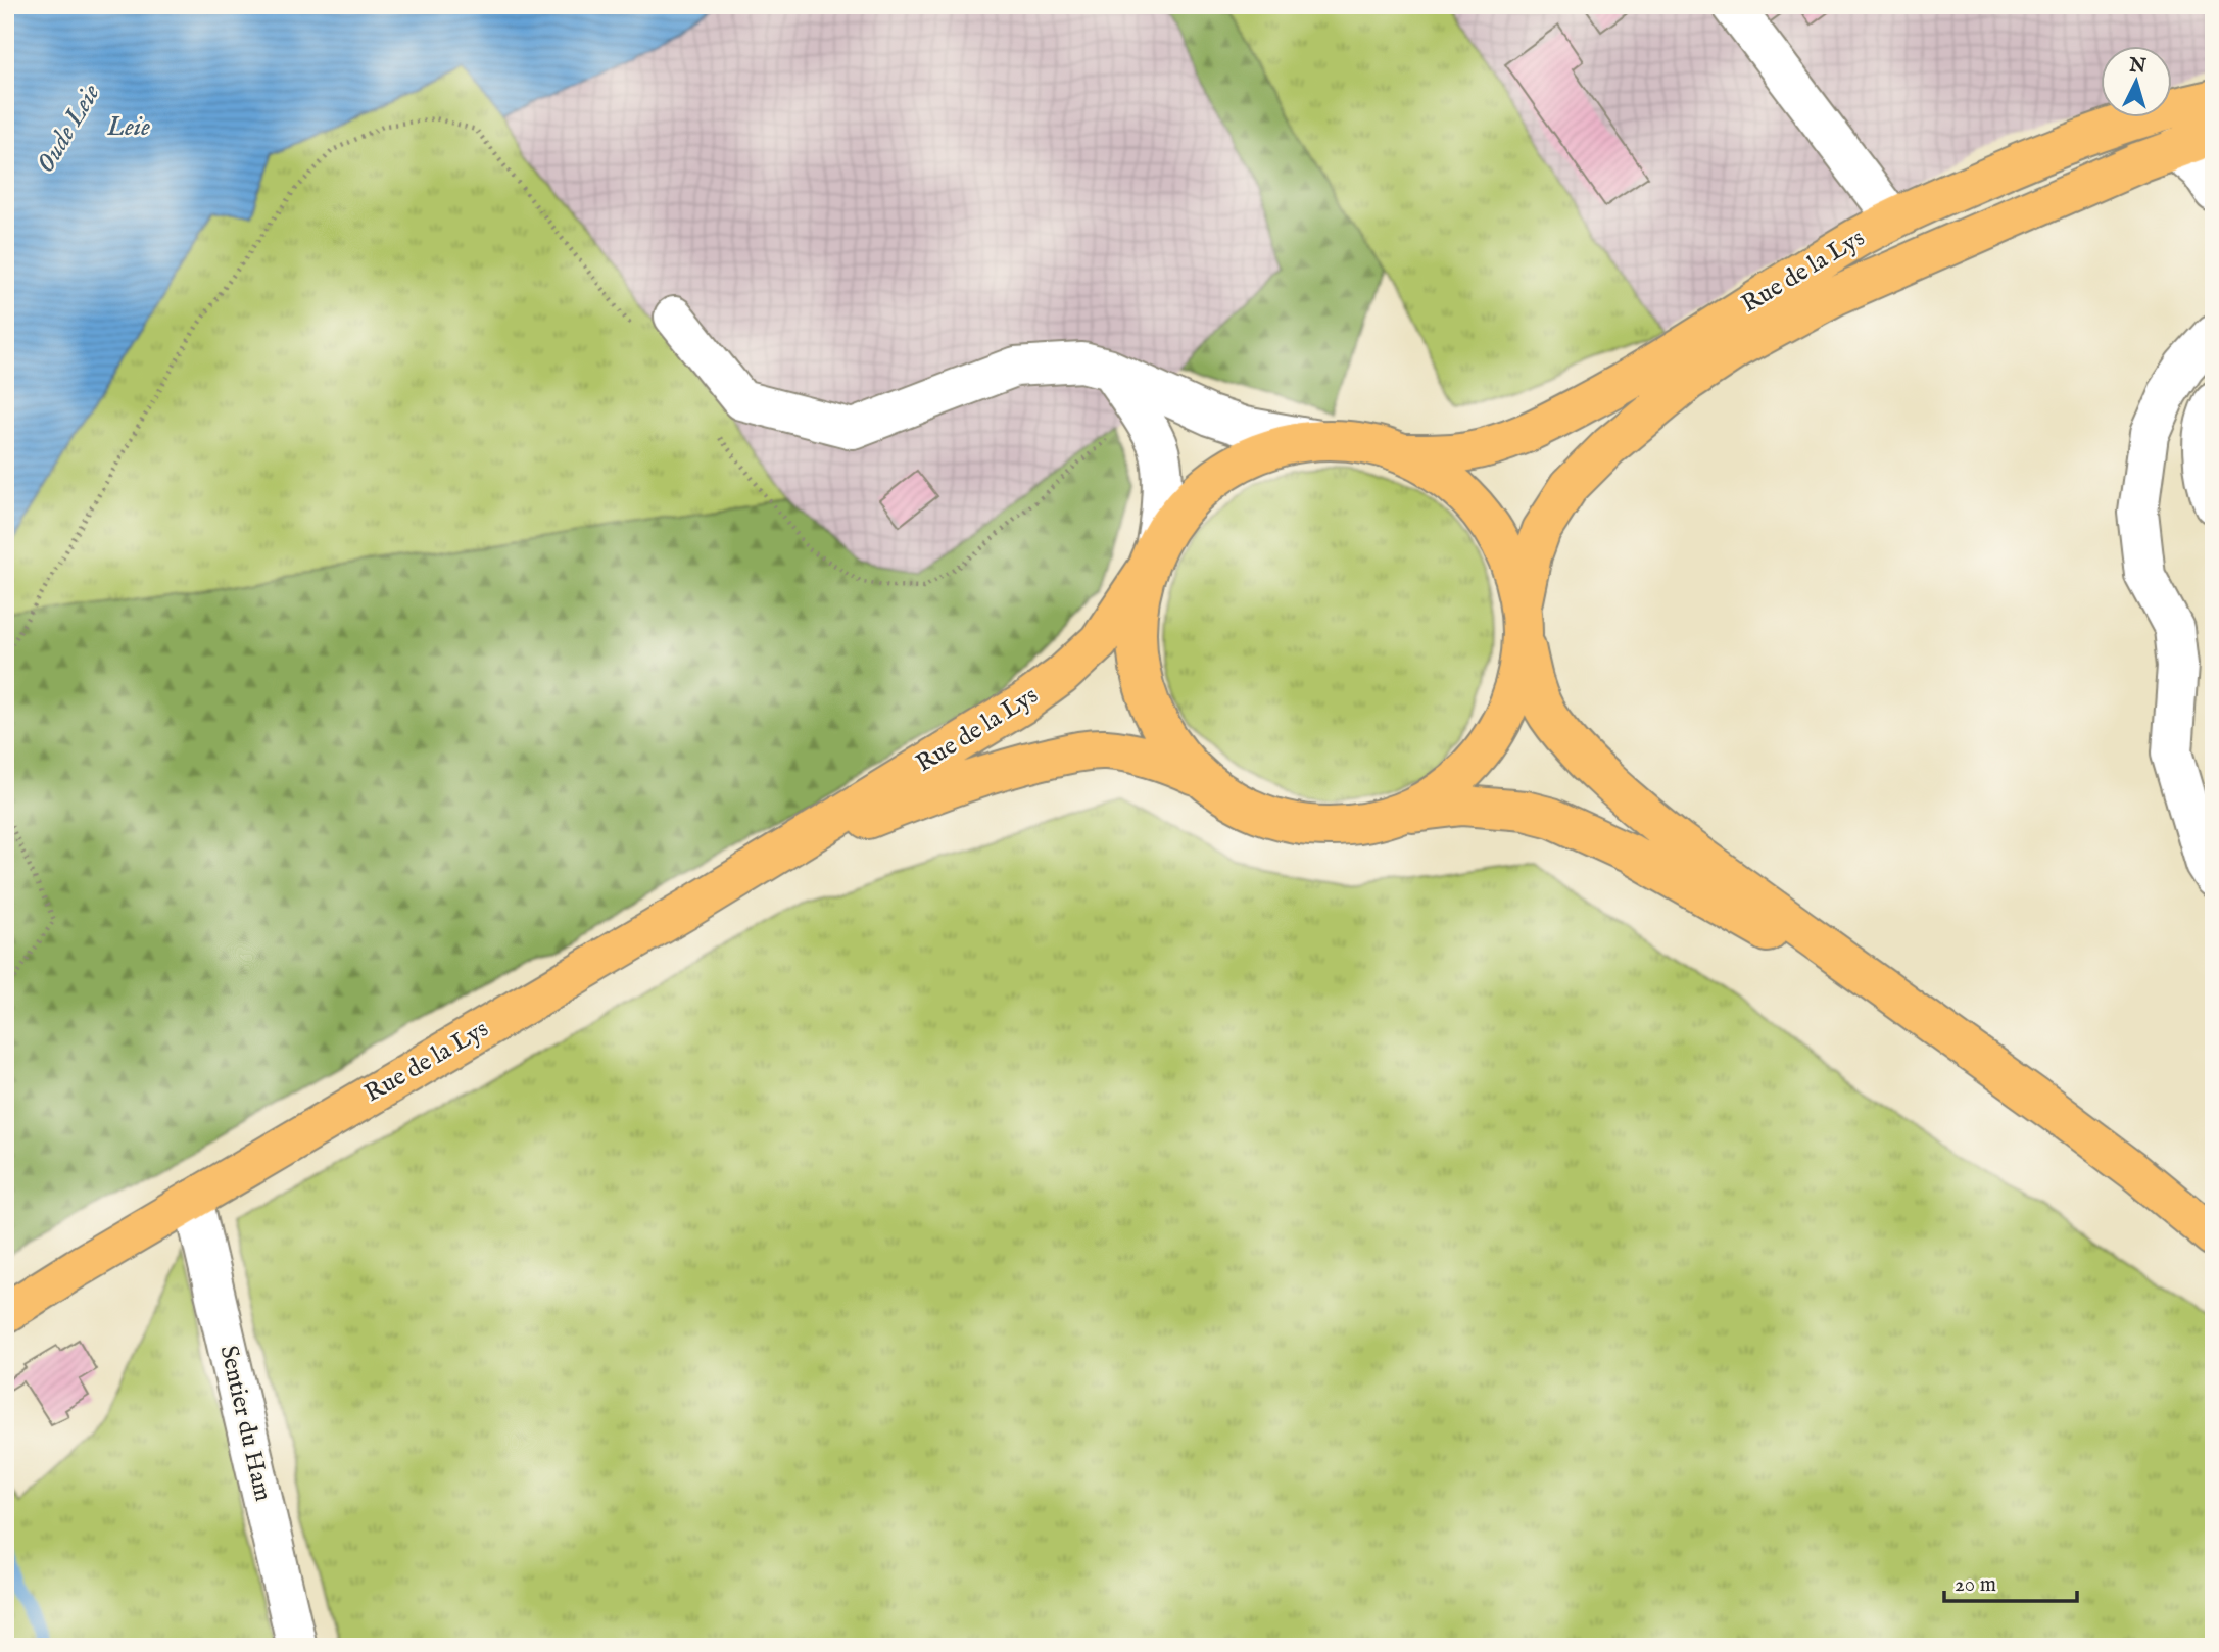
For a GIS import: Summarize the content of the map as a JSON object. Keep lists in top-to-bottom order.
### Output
{
  "streets": {
    "main road": ["Rue de la Lys"],
    "street": ["Sentier du Ham"]
  },
  "crossings": [
    ["Rue de la Lys", "Sentier du Ham"]
  ],
  "water": ["Leie", "Oude Leie"],
  "scale_bar": "20 m",
  "north": "top"
}
